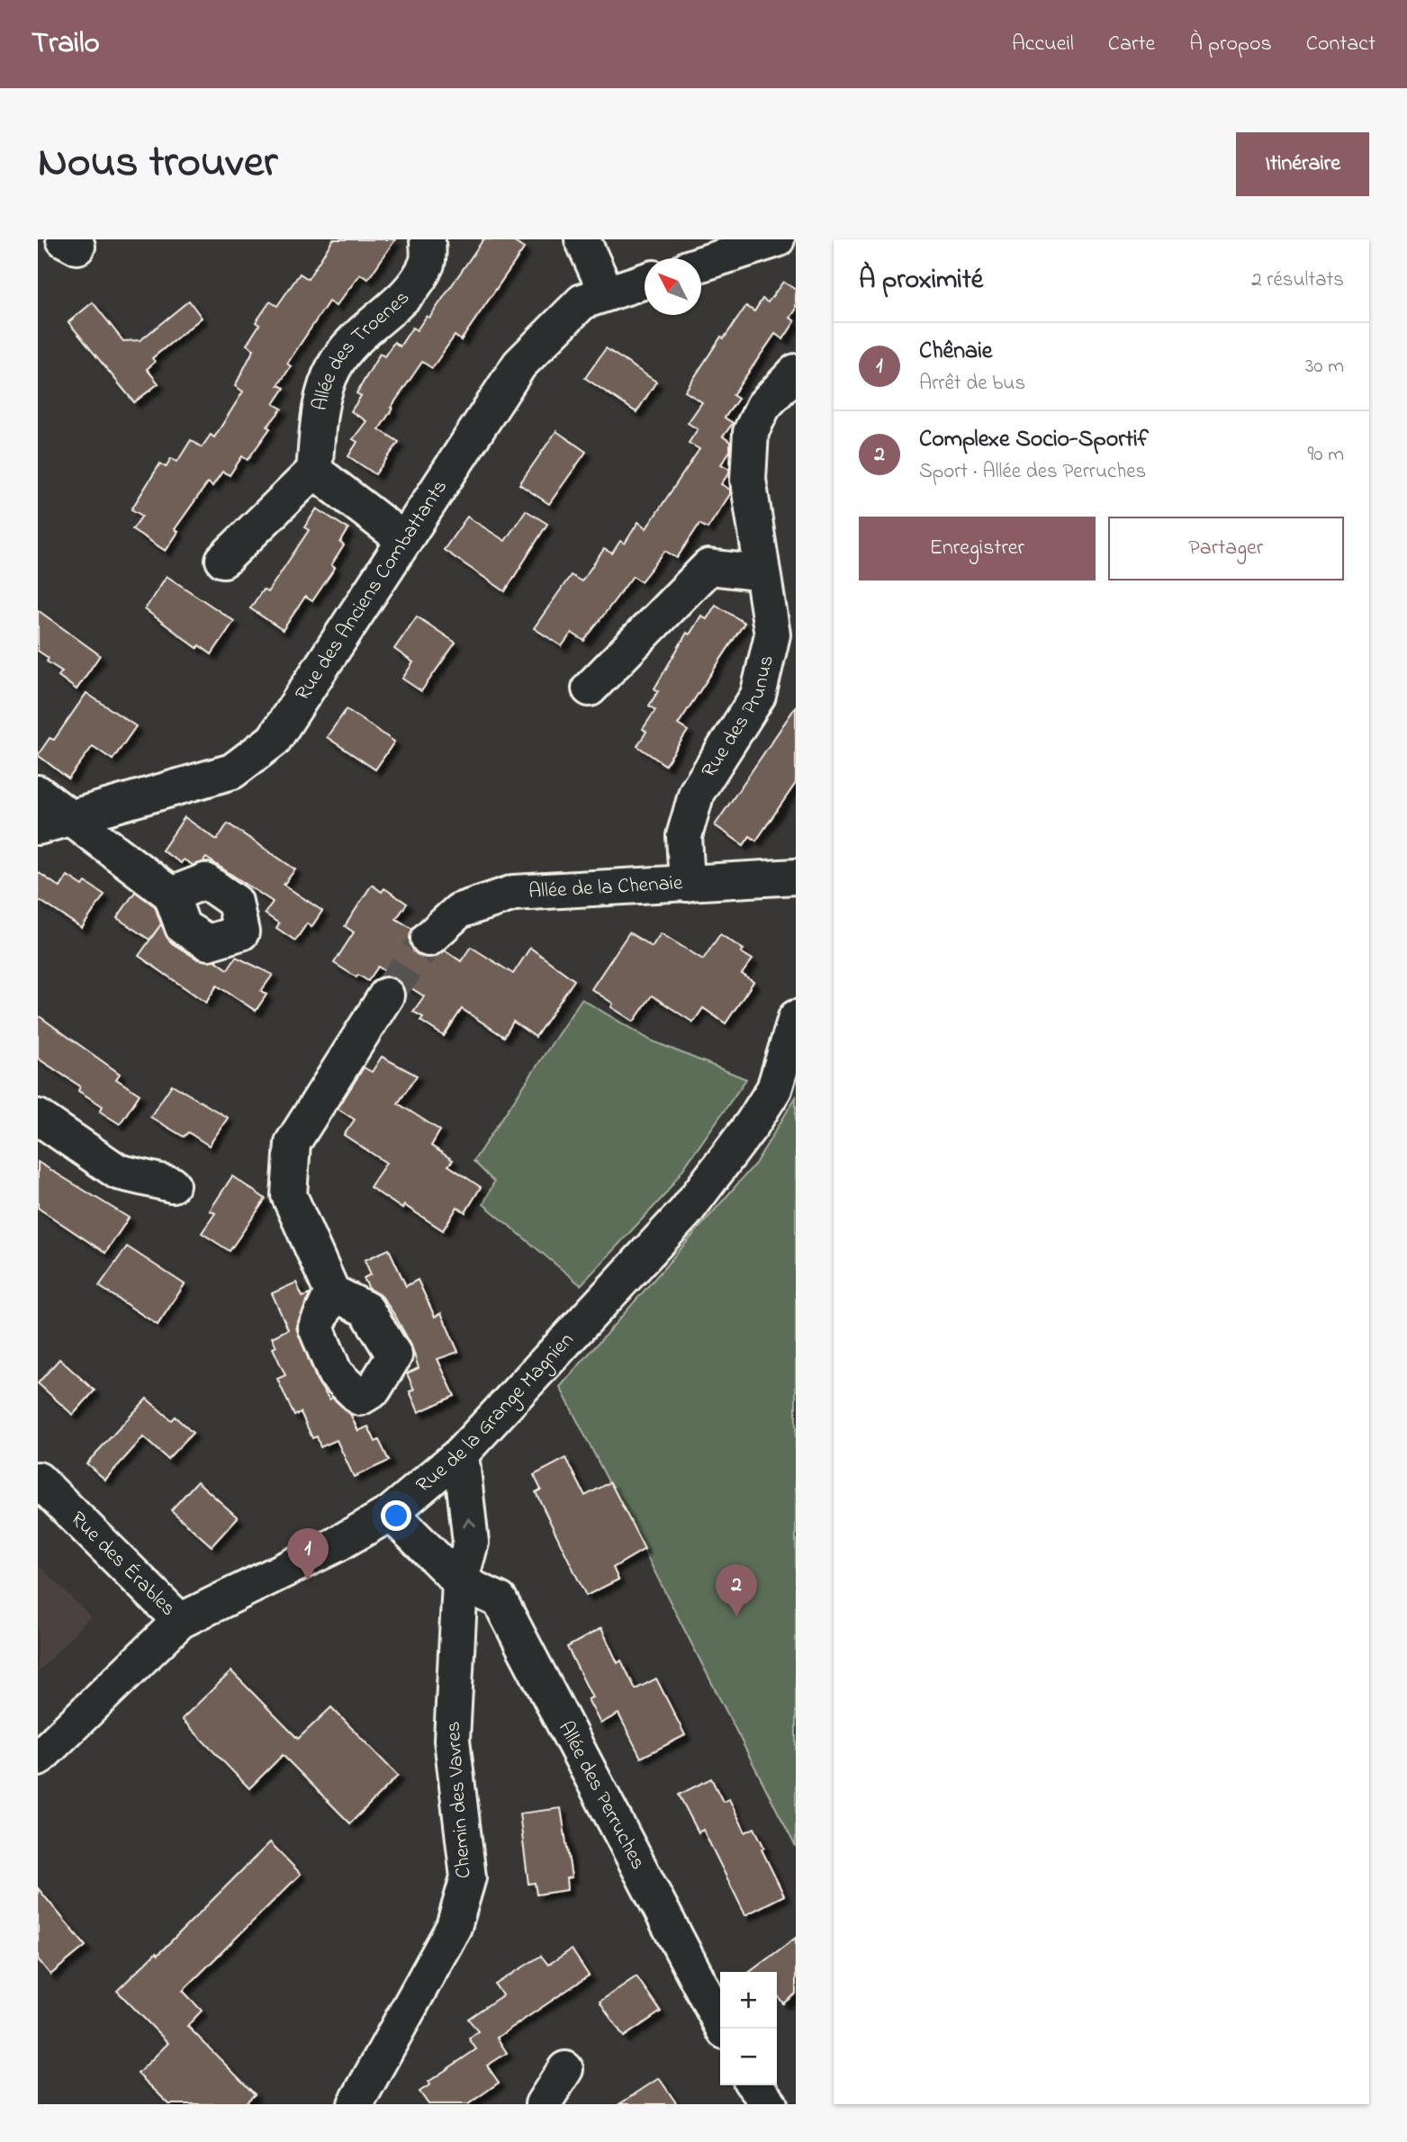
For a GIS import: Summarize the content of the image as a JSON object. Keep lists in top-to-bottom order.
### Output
{
  "streets": {
    "street": [
      "Allée des Troenes",
      "Rue des Anciens Combattants",
      "Rue des Prunus",
      "Allée de la Chenaie",
      "Rue de la Grange Magnien",
      "Rue des Érables",
      "Allée des Perruches",
      "Chemin des Vavres"
    ]
  },
  "crossings": [
    ["Rue des Prunus", "Allée de la Chenaie"],
    ["Rue de la Grange Magnien", "Rue des Érables"],
    ["Rue de la Grange Magnien", "Chemin des Vavres"],
    ["Allée des Perruches", "Chemin des Vavres"]
  ],
  "north": "top left",
  "page": {
    "header": "Trailo",
    "nav": [
      "Accueil",
      "Carte",
      "À propos",
      "Contact"
    ],
    "title": "Nous trouver",
    "buttons": [
      "Itinéraire",
      ["Enregistrer", "Partager"]
    ],
    "heading": ["À proximité", "2 résultats"],
    "list": [
      {
        "mark": "1",
        "name": "Chênaie",
        "note": "Arrêt de bus",
        "value": "30 m"
      },
      {
        "mark": "2",
        "name": "Complexe Socio-Sportif",
        "note": "Sport · Allée des Perruches",
        "value": "90 m"
      }
    ],
    "pins": ["1", "2"],
    "map_buttons": ["+", "−"]
  }
}
